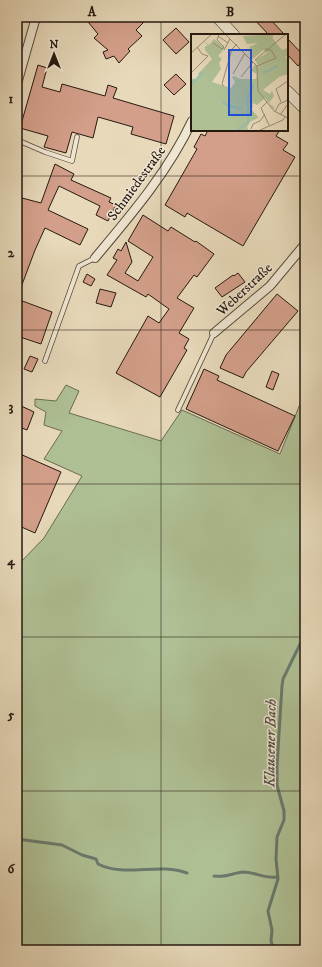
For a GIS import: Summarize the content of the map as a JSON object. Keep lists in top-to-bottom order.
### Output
{
  "streets": {
    "street": ["Schmiedestraße", "Weberstraße"]
  },
  "water": ["Klausener Bach"],
  "north": "top",
  "grid": {
    "columns": ["A", "B"],
    "rows": [
      "1",
      "2",
      "3",
      "4",
      "5",
      "6"
    ]
  }
}
